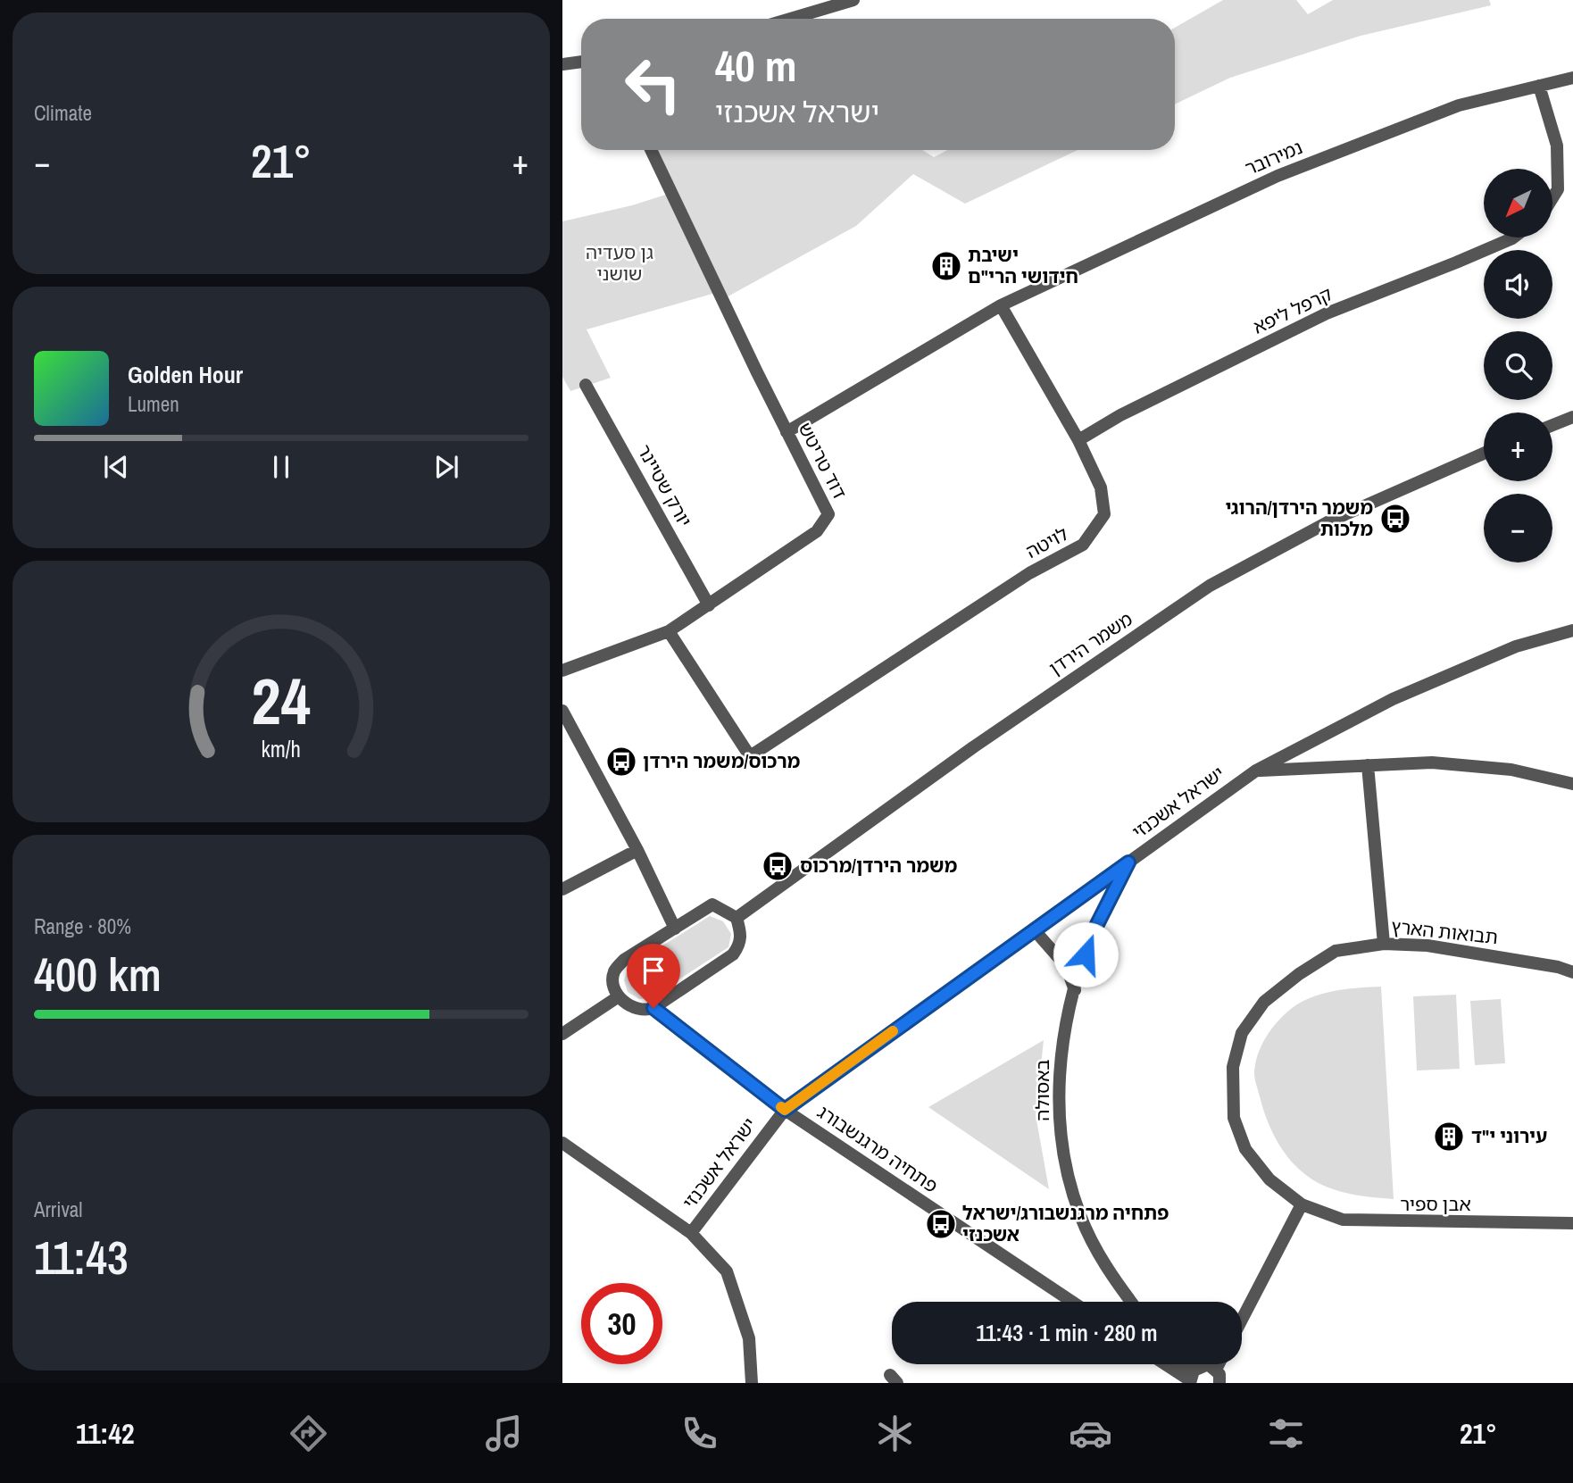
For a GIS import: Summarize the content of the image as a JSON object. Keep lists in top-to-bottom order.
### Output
{
  "streets": {
    "street": [
      "נמירובר",
      "קרפל ליפא",
      "דוד טריטש",
      "יורק שטיינר",
      "לויטה",
      "משמר הירדן",
      "ישראל אשכנזי",
      "תבואות הארץ",
      "באסולה",
      "פתחיה מרגנשבורג",
      "אבן ספיר"
    ]
  },
  "crossings": [
    ["נמירובר", "לויטה"],
    ["קרפל ליפא", "לויטה"],
    ["דוד טריטש", "יורק שטיינר"],
    ["דוד טריטש", "לויטה"],
    ["ישראל אשכנזי", "באסולה"],
    ["ישראל אשכנזי", "פתחיה מרגנשבורג"],
    ["תבואות הארץ", "אבן ספיר"]
  ],
  "parks": ["גן סעדיה שושני"],
  "places": {
    "building": ["ישיבת חידושי הרי\"ם", "עירוני י\"ד"],
    "bus stop": [
      "משמר הירדן/הרוגי מלכות",
      "מרכוס/משמר הירדן",
      "משמר הירדן/מרכוס",
      "פתחיה מרגנשבורג/ישראל אשכנזי"
    ]
  },
  "north": "bottom left",
  "page": {
    "tile": [
      "Climate",
      ["Range · 80%", "400 km"],
      ["Arrival", "11:43"]
    ],
    "turn": ["40 m", "ישראל אשכנזי"],
    "heat": ["−", "21°", "+"],
    "map_buttons": ["+", "−"],
    "song": ["Golden Hour", "Lumen"],
    "limit": "30",
    "trip": "11:43 · 1 min · 280 m",
    "tabs": ["11:42", "21°"],
    "gauge": ["24", "km/h"]
  }
}
